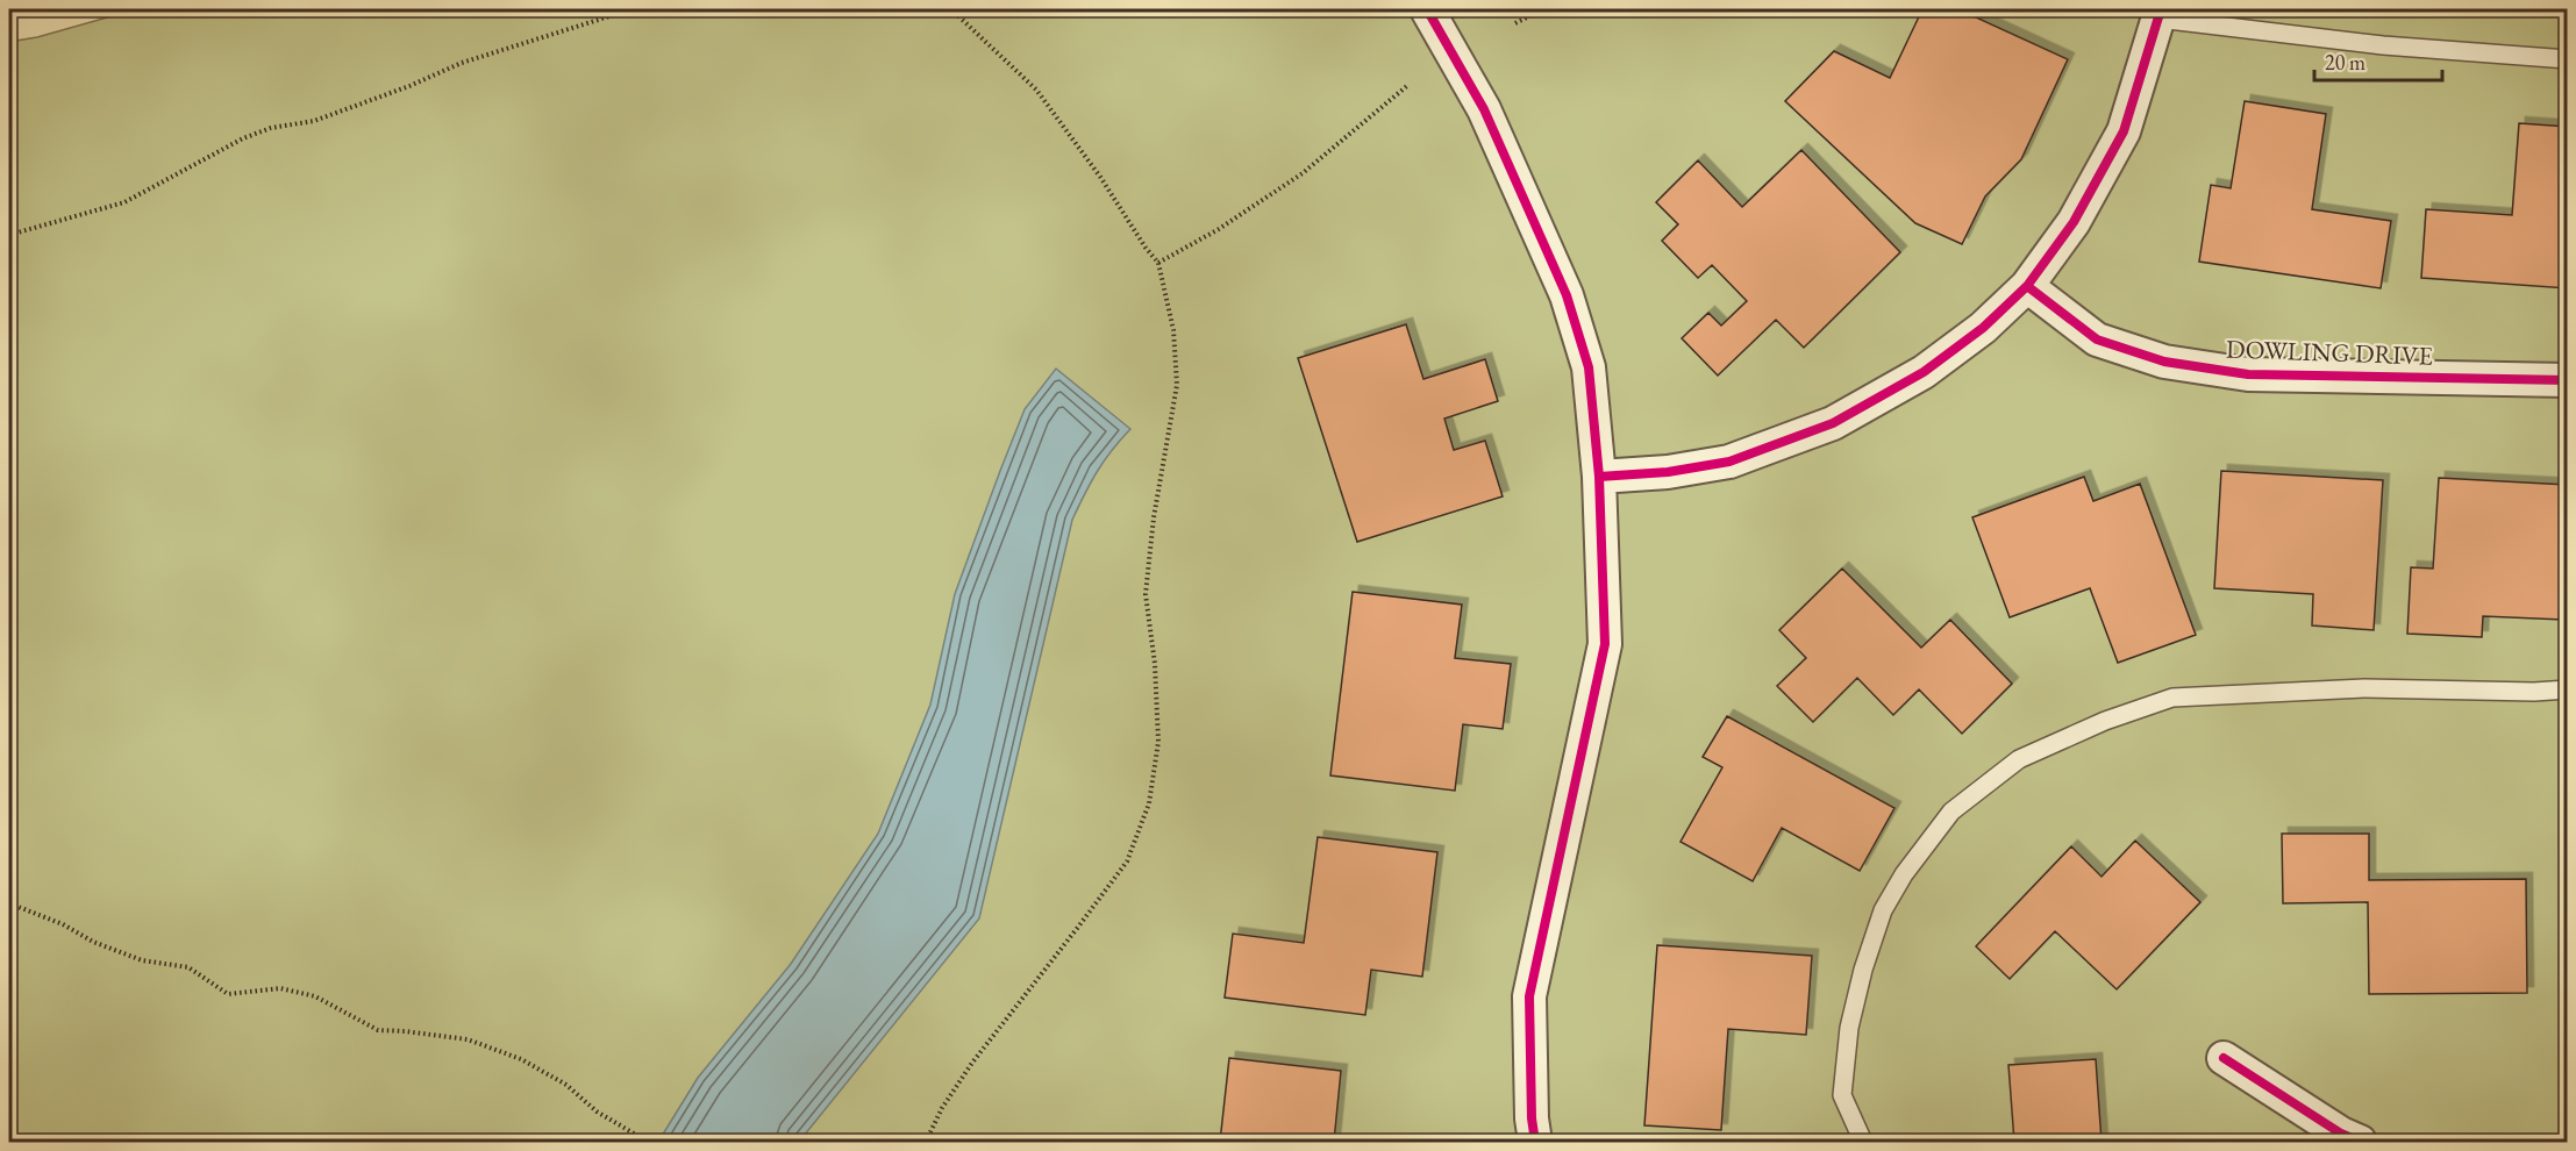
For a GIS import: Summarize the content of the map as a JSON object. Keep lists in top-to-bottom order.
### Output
{
  "streets": {
    "street": ["DOWLING DRIVE"]
  },
  "scale_bar": "20 m"
}
